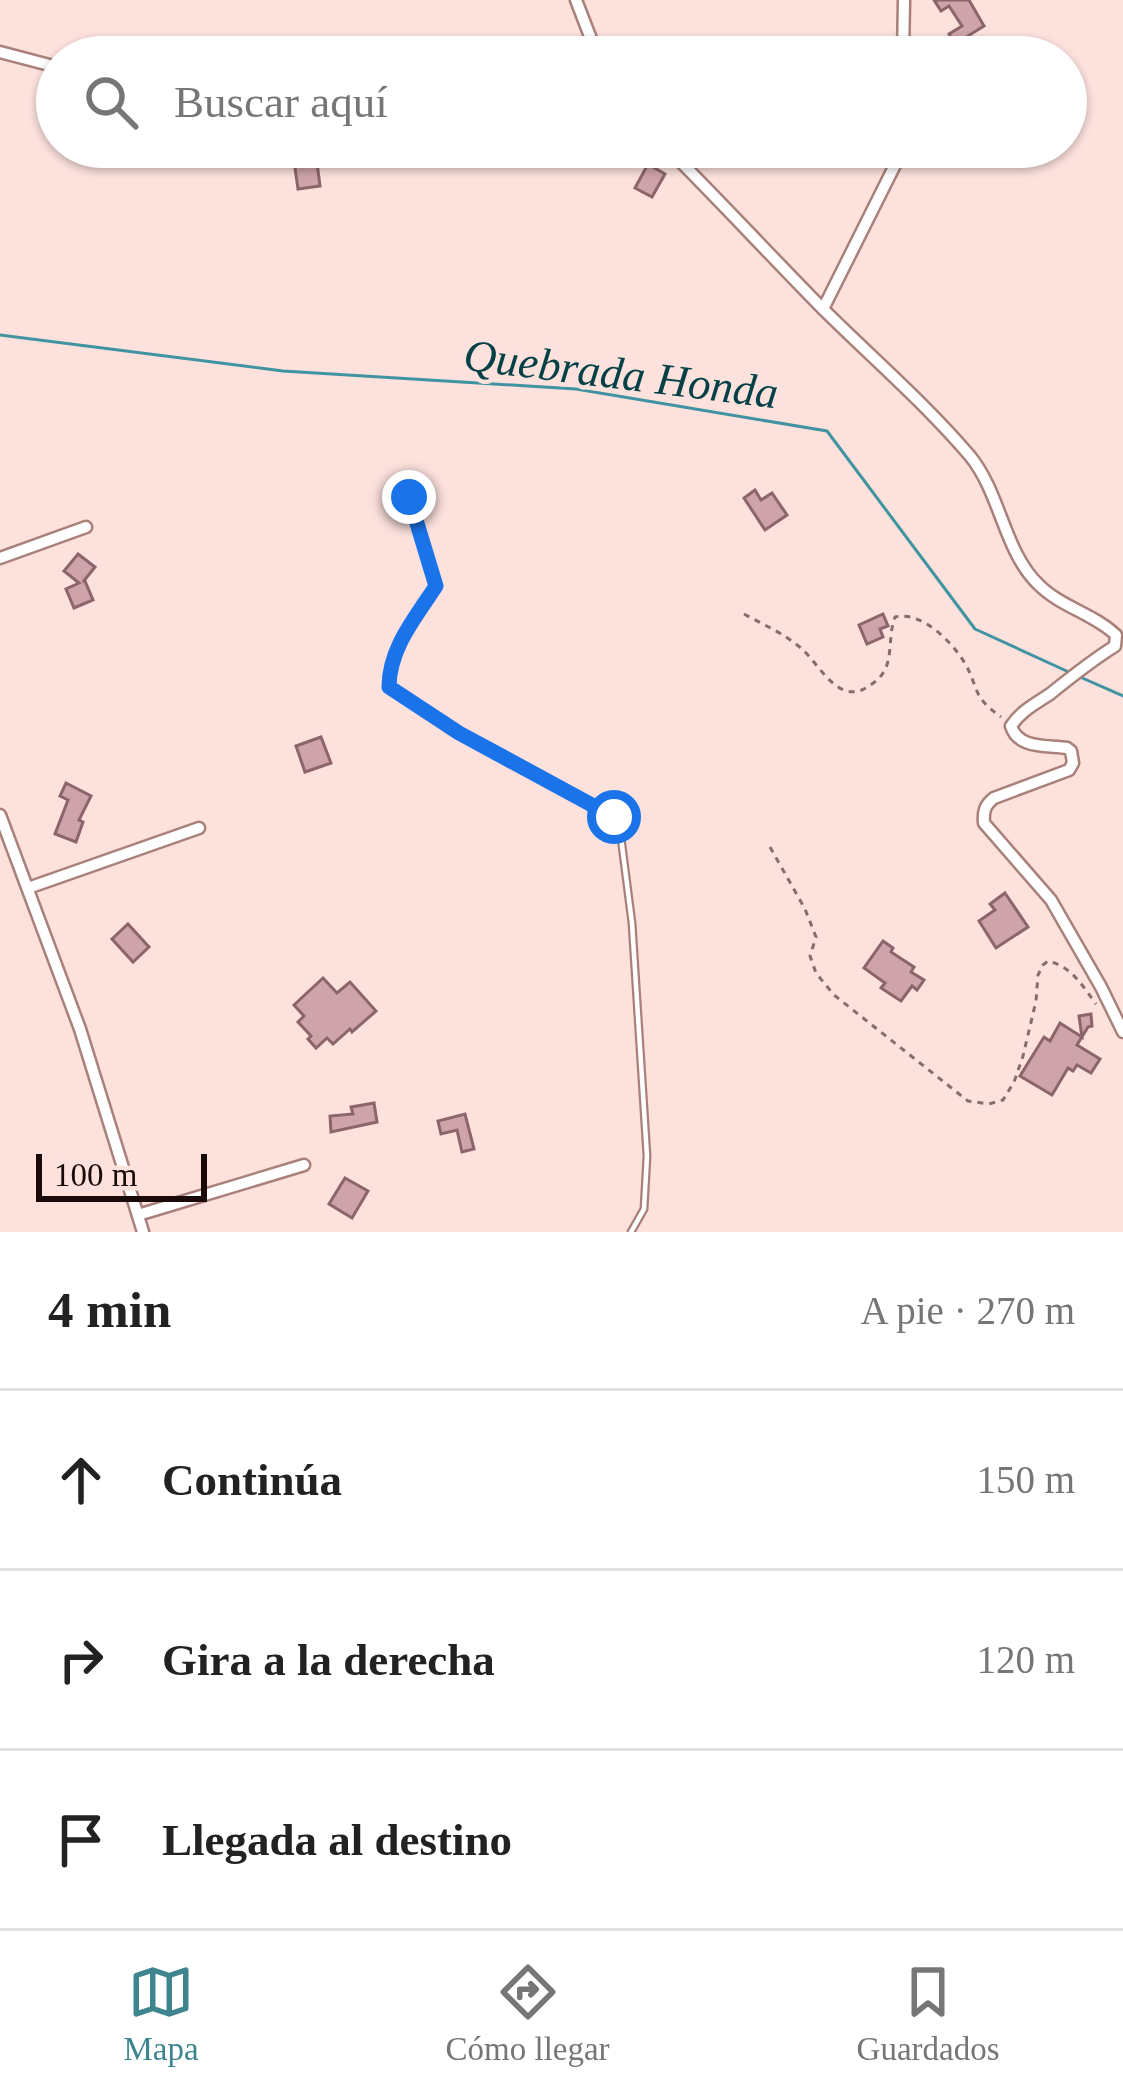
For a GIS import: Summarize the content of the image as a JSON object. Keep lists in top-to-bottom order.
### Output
{
  "water": ["Quebrada Honda"],
  "scale_bar": "100 m",
  "page": {
    "search": "Buscar aquí",
    "scale": "100 m",
    "heading": ["4 min", "A pie · 270 m"],
    "list": [
      ["Continúa", "150 m"],
      ["Gira a la derecha", "120 m"],
      "Llegada al destino"
    ],
    "nav": ["Mapa", "Cómo llegar", "Guardados"]
  }
}
